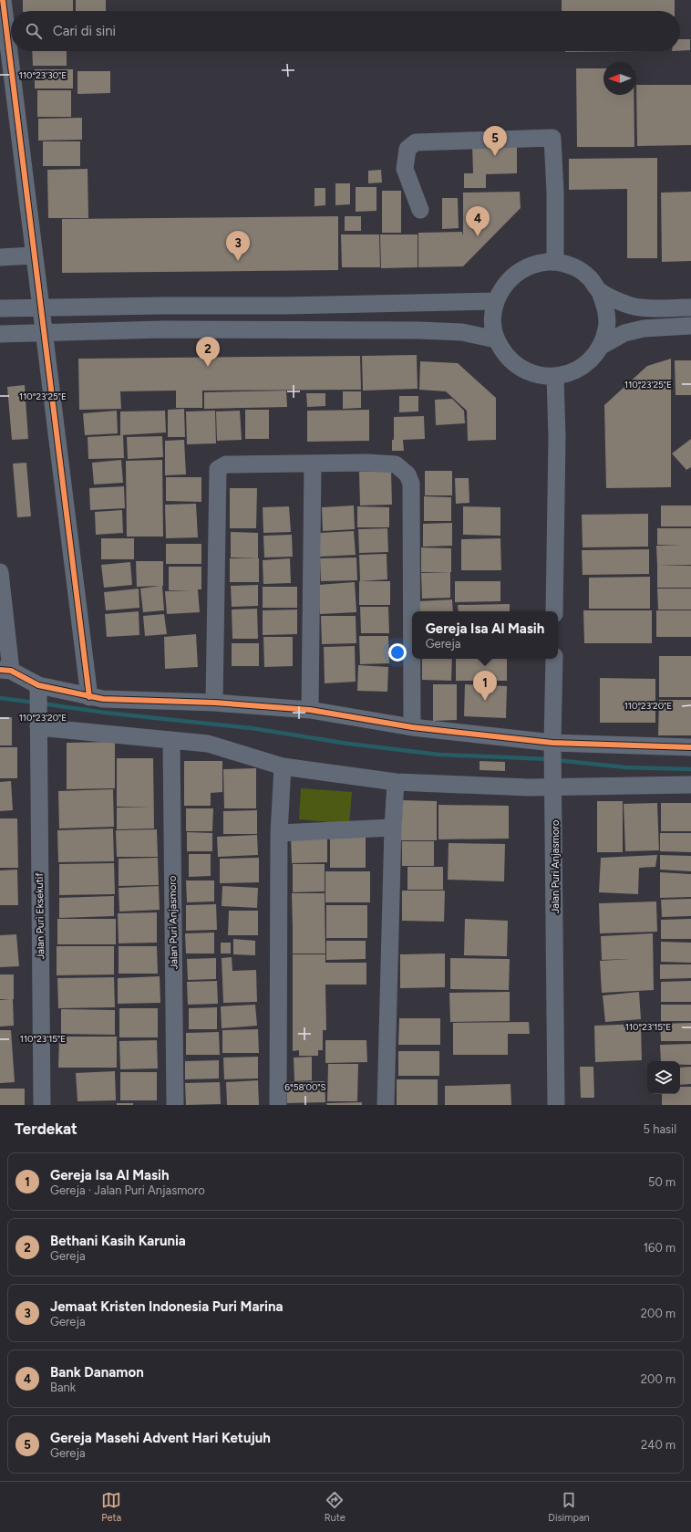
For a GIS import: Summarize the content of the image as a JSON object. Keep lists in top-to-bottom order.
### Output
{
  "streets": {
    "street": ["Jalan Puri Anjasmoro", "Jalan Puri Eksekutif"]
  },
  "north": "left",
  "page": {
    "search": "Cari di sini",
    "pins": [
      "5",
      "4",
      "3",
      "2",
      "1"
    ],
    "popup": ["Gereja Isa Al Masih", "Gereja"],
    "heading": ["Terdekat", "5 hasil"],
    "list": [
      {
        "mark": "1",
        "name": "Gereja Isa Al Masih",
        "note": "Gereja · Jalan Puri Anjasmoro",
        "value": "50 m"
      },
      {
        "mark": "2",
        "name": "Bethani Kasih Karunia",
        "note": "Gereja",
        "value": "160 m"
      },
      {
        "mark": "3",
        "name": "Jemaat Kristen Indonesia Puri Marina",
        "note": "Gereja",
        "value": "200 m"
      },
      {
        "mark": "4",
        "name": "Bank Danamon",
        "note": "Bank",
        "value": "200 m"
      },
      {
        "mark": "5",
        "name": "Gereja Masehi Advent Hari Ketujuh",
        "note": "Gereja",
        "value": "240 m"
      }
    ],
    "nav": ["Peta", "Rute", "Disimpan"]
  },
  "coordinates": [
    "110°23'30\"E",
    "110°23'25\"E",
    "110°23'20\"E",
    "110°23'15\"E",
    "6°58'00\"S"
  ]
}
